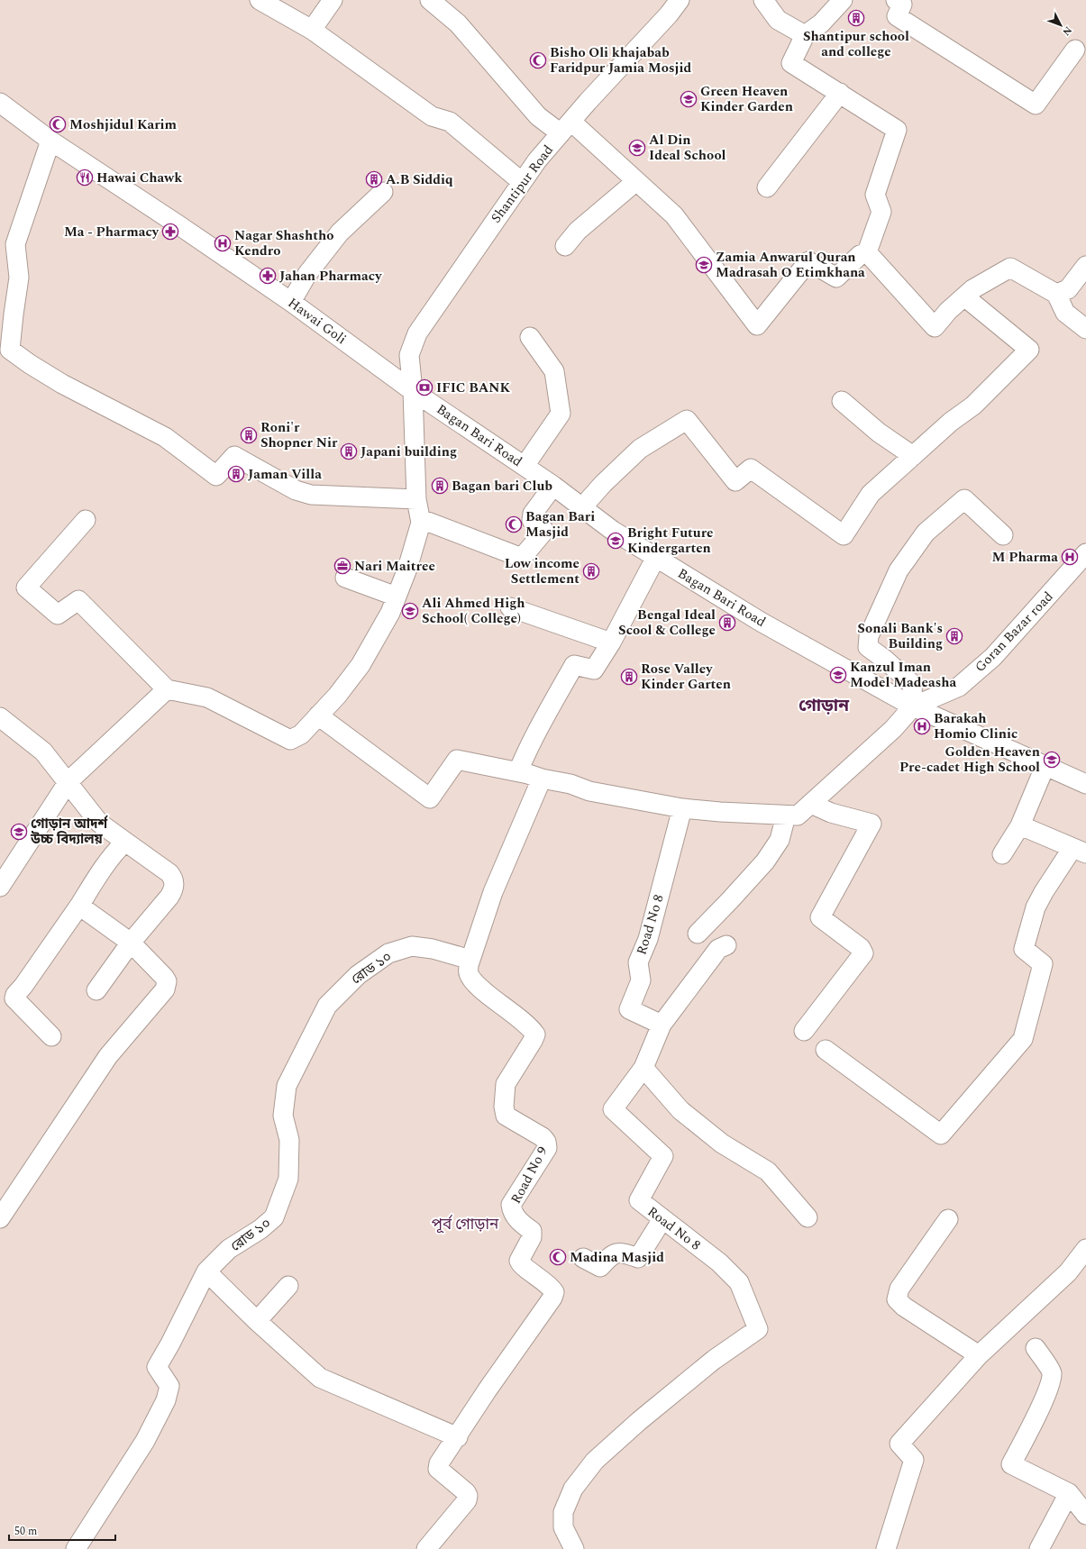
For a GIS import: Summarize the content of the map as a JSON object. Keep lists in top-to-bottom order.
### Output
{
  "streets": {
    "street": [
      "Shantipur Road",
      "Hawai Goli",
      "Bagan Bari Road",
      "Goran Bazar road",
      "Road No 8",
      "রোড ১০",
      "Road No 9"
    ]
  },
  "crossings": [
    ["Shantipur Road", "Hawai Goli"],
    ["Shantipur Road", "Bagan Bari Road"],
    ["Hawai Goli", "Bagan Bari Road"],
    ["Bagan Bari Road", "Goran Bazar road"],
    ["রোড ১০", "Road No 9"]
  ],
  "districts": ["গোড়ান", "পূর্ব গোড়ান"],
  "places": {
    "building": [
      "Shantipur school and college",
      "A.B Siddiq",
      "Roni'r Shopner Nir",
      "Japani building",
      "Jaman Villa",
      "Bagan bari Club",
      "Low income Settlement",
      "Bengal Ideal Scool & College",
      "Sonali Bank's Building",
      "Rose Valley Kinder Garten"
    ],
    "mosque": [
      "Bisho Oli khajabab Faridpur Jamia Mosjid",
      "Moshjidul Karim",
      "Bagan Bari Masjid",
      "Madina Masjid"
    ],
    "school or university": [
      "Green Heaven Kinder Garden",
      "Al Din Ideal School",
      "Zamia Anwarul Quran Madrasah O Etimkhana",
      "Bright Future Kindergarten",
      "Ali Ahmed High School( College)",
      "Kanzul Iman Model Madeasha",
      "Golden Heaven Pre-cadet High School",
      "গোড়ান আদর্শ উচ্চ বিদ্যালয়"
    ],
    "restaurant": ["Hawai Chawk"],
    "pharmacy": ["Ma - Pharmacy", "Jahan Pharmacy"],
    "hospital": ["Nagar Shashtho Kendro", "M Pharma", "Barakah Homio Clinic"],
    "bank": ["IFIC BANK"],
    "office": ["Nari Maitree"]
  },
  "scale_bar": "50 m",
  "north": "bottom right"
}
